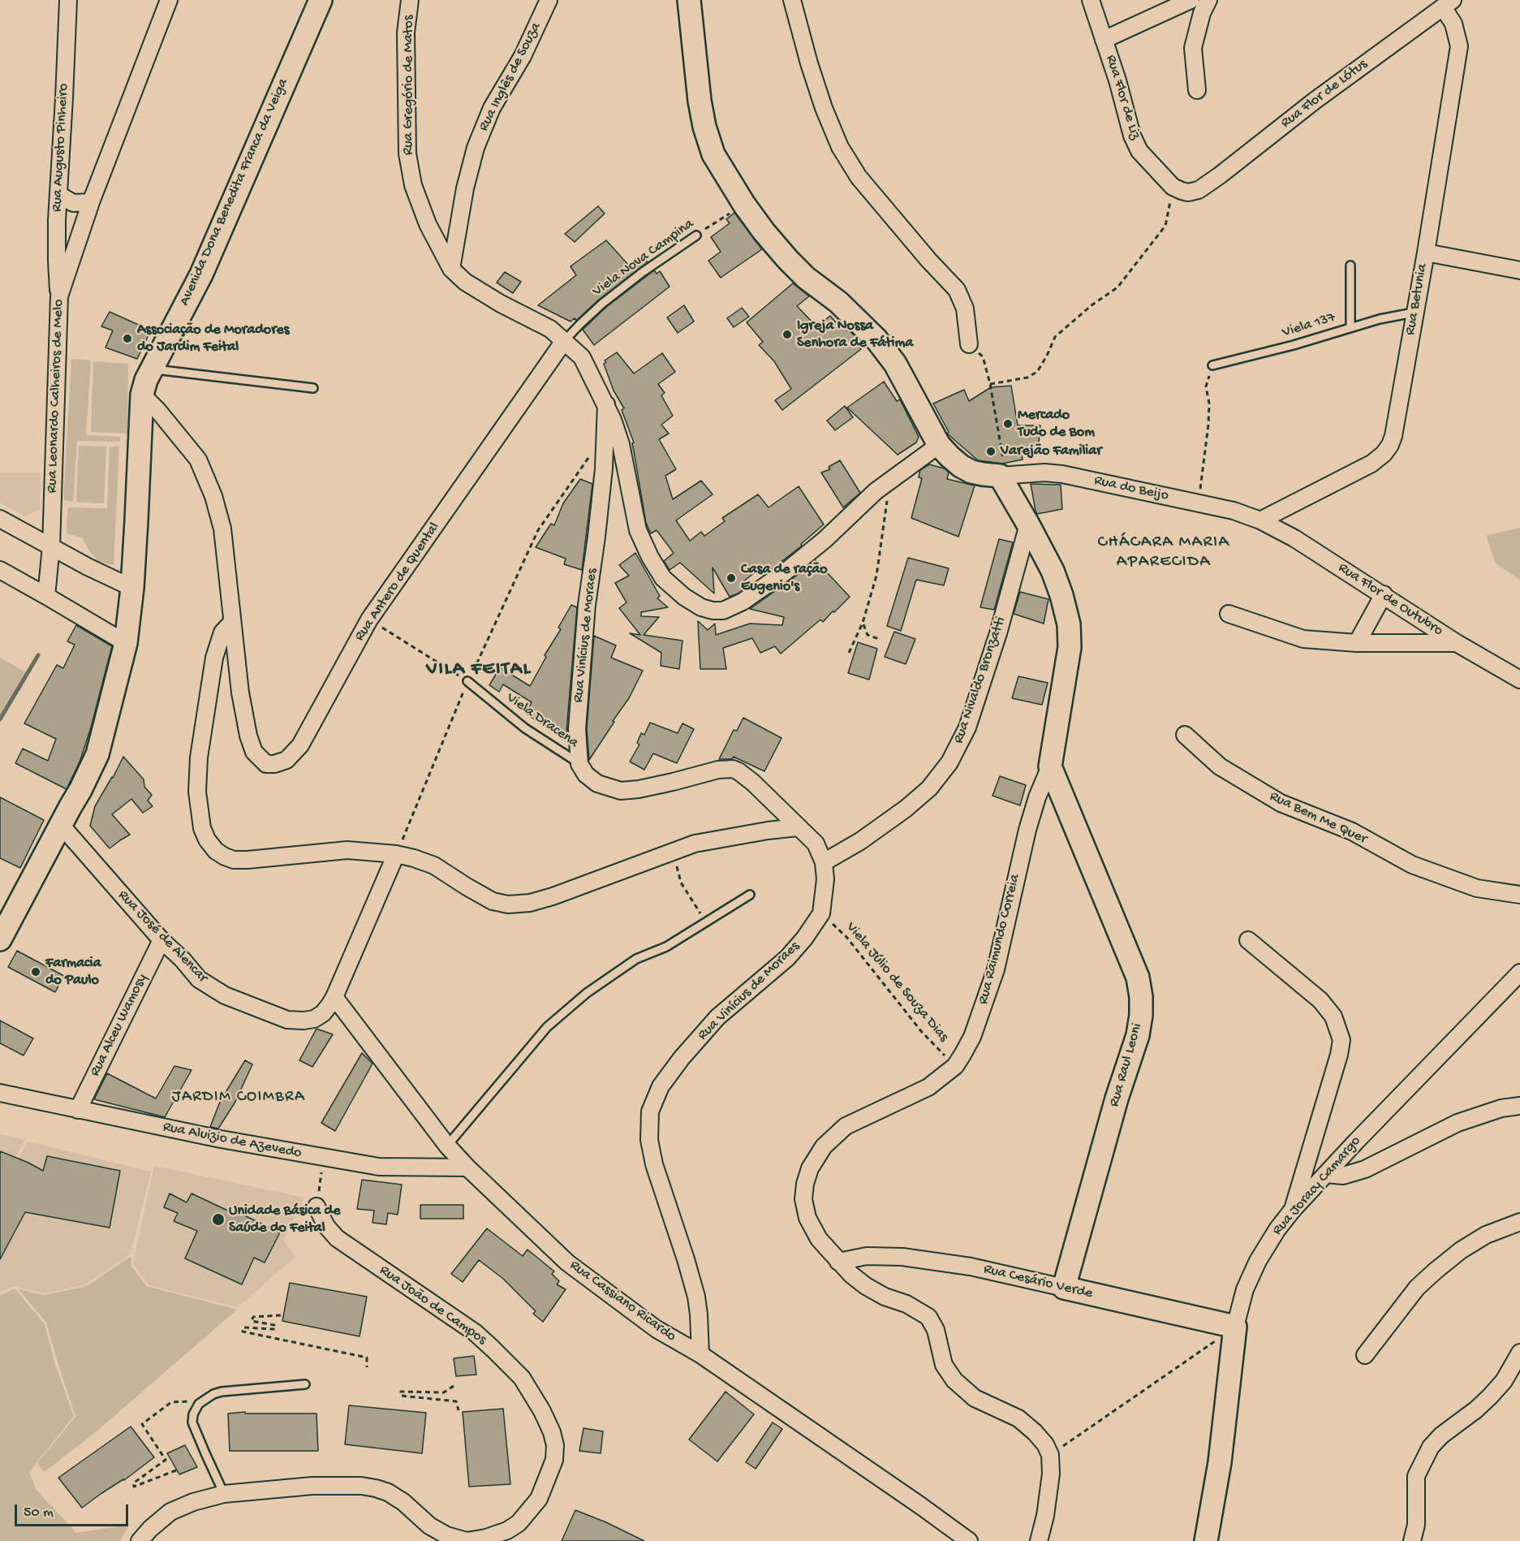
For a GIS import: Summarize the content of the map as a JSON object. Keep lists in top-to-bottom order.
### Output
{
  "streets": {
    "street": [
      "Rua Inglês de Souza",
      "Rua Gregório de Matos",
      "Rua Flor de Lótus",
      "Rua Flor de Liz",
      "Rua Augusto Pinheiro",
      "Avenida Dona Benedita Franca da Veiga",
      "Rua Betunia",
      "Rua Leonardo Calheiros de Melo",
      "Rua do Beijo",
      "Rua Antero de Quental",
      "Rua Flor de Outubro",
      "Rua Vinícius de Moraes",
      "Rua Nivaldo Bronzatti",
      "Rua Bem Me Quer",
      "Rua José de Alencar",
      "Rua Raimundo Correia",
      "Rua Alceu Wamosy",
      "Rua Raul Leoni",
      "Rua Aluizio de Azevedo",
      "Rua Joracy Camargo",
      "Rua Cesário Verde",
      "Rua Cassiano Ricardo",
      "Rua João de Campos"
    ],
    "lane": ["Viela Nova Campina", "Viela 137", "Viela Dracena"],
    "path": ["Viela Júlio de Souza Dias"]
  },
  "crossings": [
    ["Rua Inglês de Souza", "Rua Gregório de Matos"],
    ["Rua Gregório de Matos", "Viela Nova Campina"],
    ["Rua Gregório de Matos", "Rua Antero de Quental"],
    ["Rua Gregório de Matos", "Rua Vinícius de Moraes"],
    ["Rua Flor de Lótus", "Rua Flor de Liz"],
    ["Rua Flor de Lótus", "Rua Betunia"],
    ["Rua Augusto Pinheiro", "Rua Leonardo Calheiros de Melo"],
    ["Avenida Dona Benedita Franca da Veiga", "Rua Antero de Quental"],
    ["Avenida Dona Benedita Franca da Veiga", "Rua José de Alencar"],
    ["Viela Nova Campina", "Rua Antero de Quental"],
    ["Rua Betunia", "Viela 137"],
    ["Rua Betunia", "Rua do Beijo"],
    ["Rua Betunia", "Rua Flor de Outubro"],
    ["Rua do Beijo", "Rua Flor de Outubro"],
    ["Rua do Beijo", "Rua Raimundo Correia"],
    ["Rua Vinícius de Moraes", "Rua Nivaldo Bronzatti"],
    ["Rua Vinícius de Moraes", "Viela Dracena"],
    ["Rua Vinícius de Moraes", "Viela Júlio de Souza Dias"],
    ["Rua Vinícius de Moraes", "Rua Cassiano Ricardo"],
    ["Rua Nivaldo Bronzatti", "Rua Raimundo Correia"],
    ["Rua José de Alencar", "Rua Alceu Wamosy"],
    ["Rua José de Alencar", "Rua Cassiano Ricardo"],
    ["Rua Raimundo Correia", "Viela Júlio de Souza Dias"],
    ["Rua Raimundo Correia", "Rua Raul Leoni"],
    ["Rua Raimundo Correia", "Rua Cesário Verde"],
    ["Rua Alceu Wamosy", "Rua Aluizio de Azevedo"],
    ["Rua Raul Leoni", "Rua Cesário Verde"],
    ["Rua Aluizio de Azevedo", "Rua Cassiano Ricardo"],
    ["Rua Joracy Camargo", "Rua Cesário Verde"]
  ],
  "districts": ["CHÁCARA MARIA APARECIDA", "VILA FEITAL", "JARDIM COIMBRA"],
  "places": [
    "Igreja Nossa Senhora de Fátima",
    "Associação de Moradores do Jardim Feital",
    "Mercado Tudo de Bom",
    "Varejão Familiar",
    "Casa de ração Eugenio's",
    "Farmacia do Paulo",
    "Unidade Básica de Saúde do Feital"
  ],
  "scale_bar": "50 m"
}
